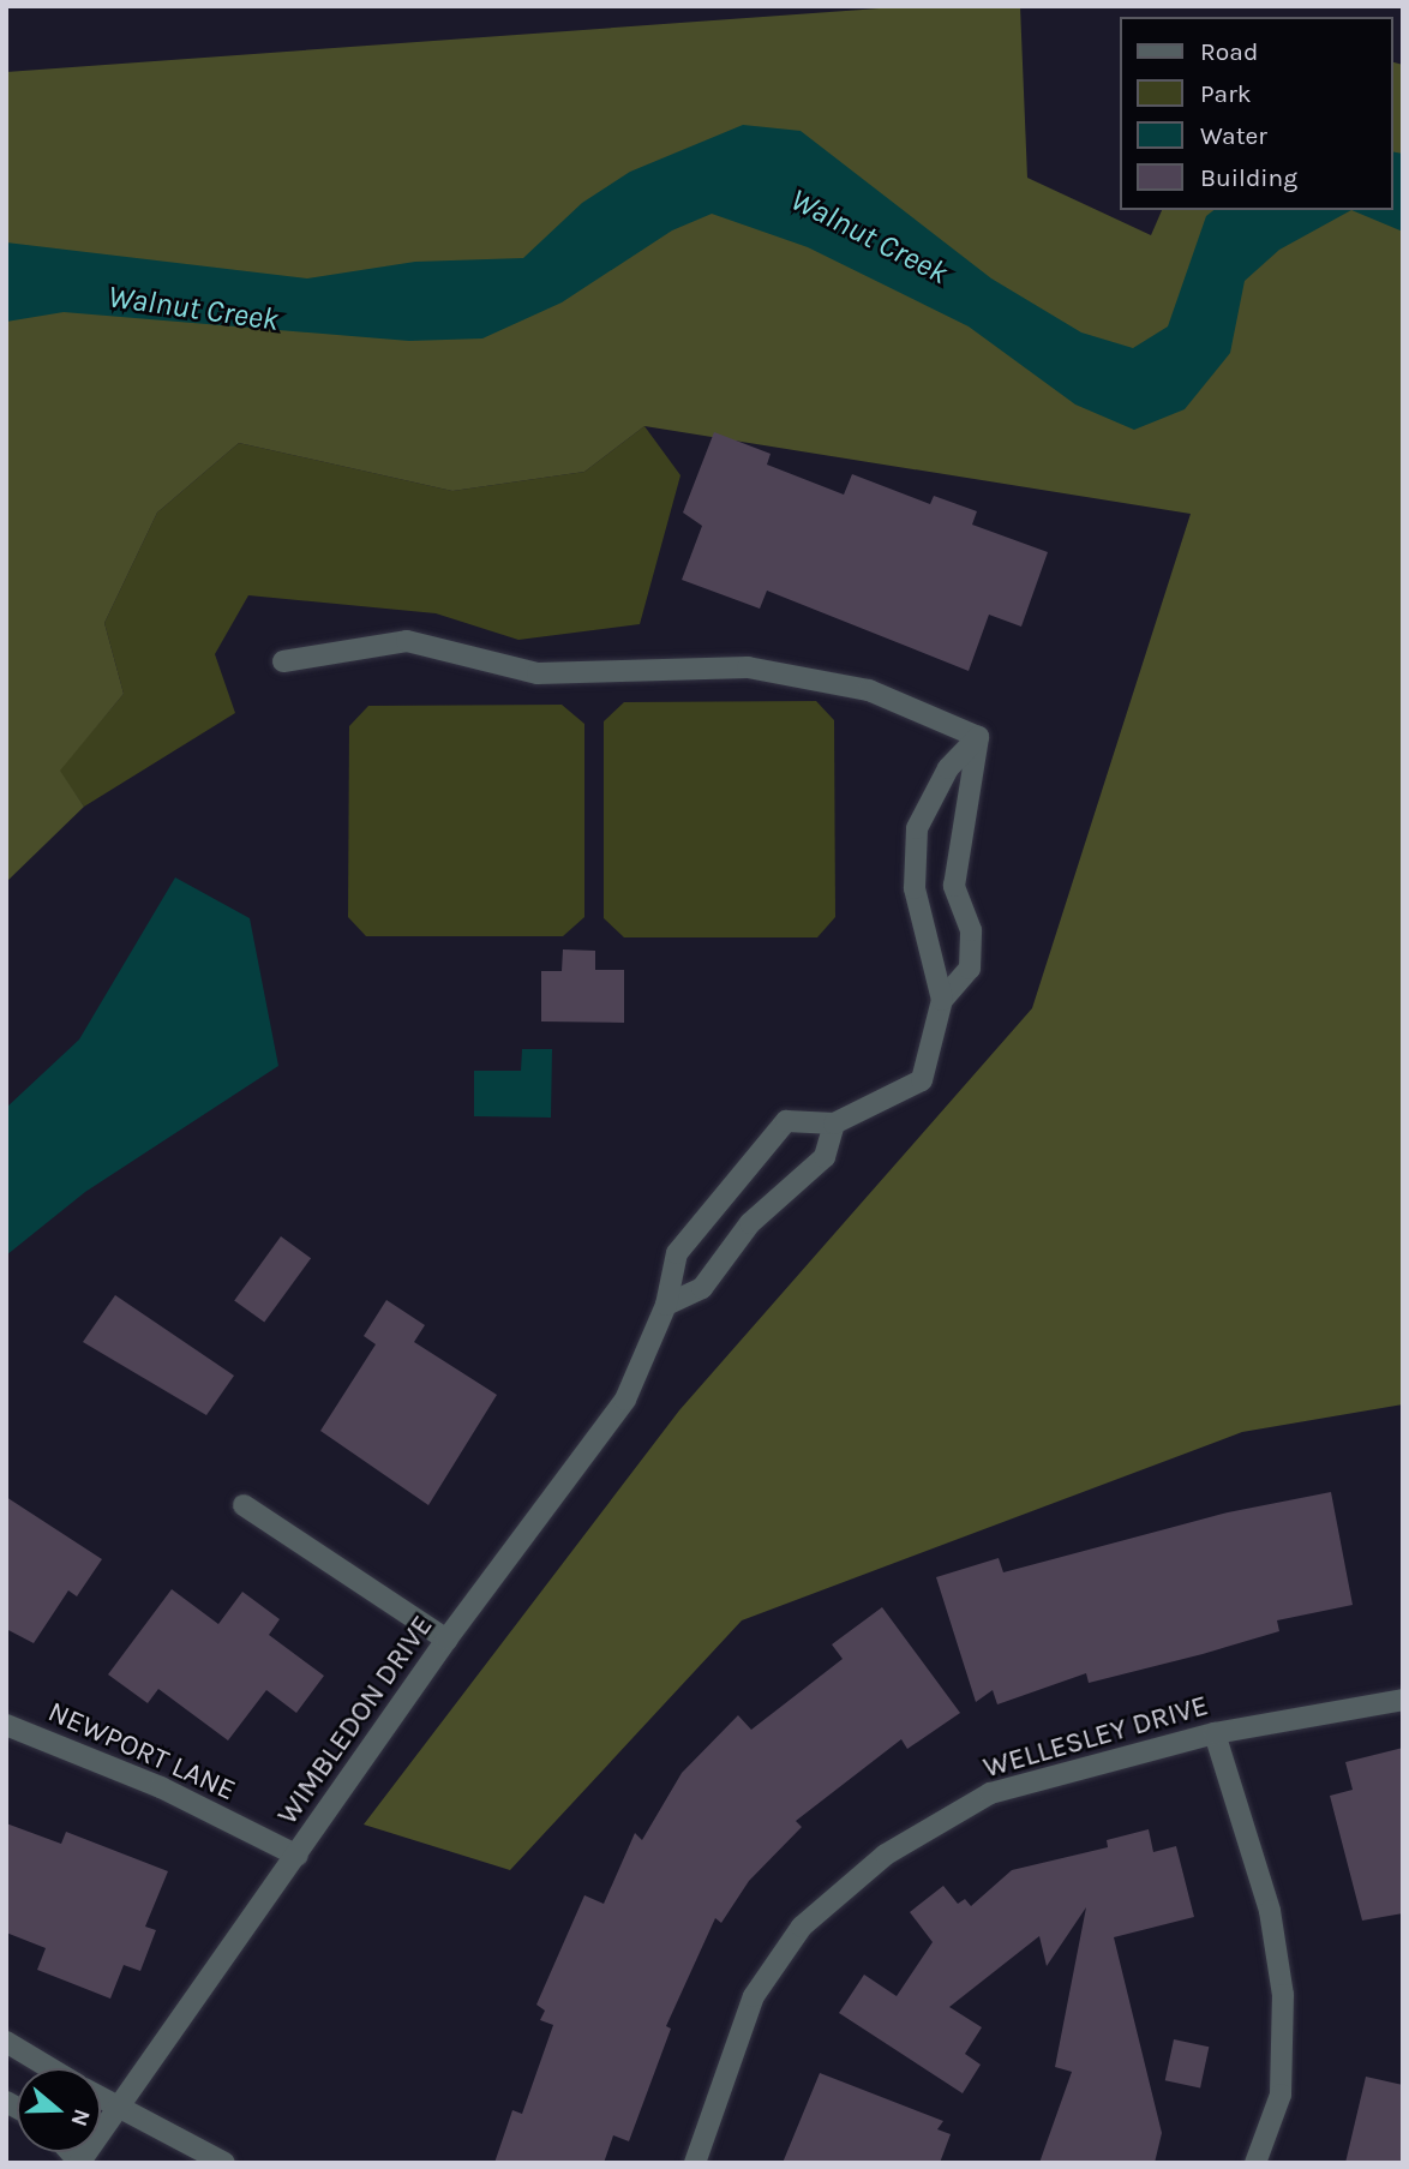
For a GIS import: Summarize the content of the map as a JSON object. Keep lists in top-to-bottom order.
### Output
{
  "streets": {
    "street": ["WIMBLEDON DRIVE", "WELLESLEY DRIVE", "NEWPORT LANE"]
  },
  "crossings": [
    ["WIMBLEDON DRIVE", "NEWPORT LANE"]
  ],
  "water": ["Walnut Creek"],
  "legend": [
    "Road",
    "Park",
    "Water",
    "Building"
  ],
  "north": "right"
}
